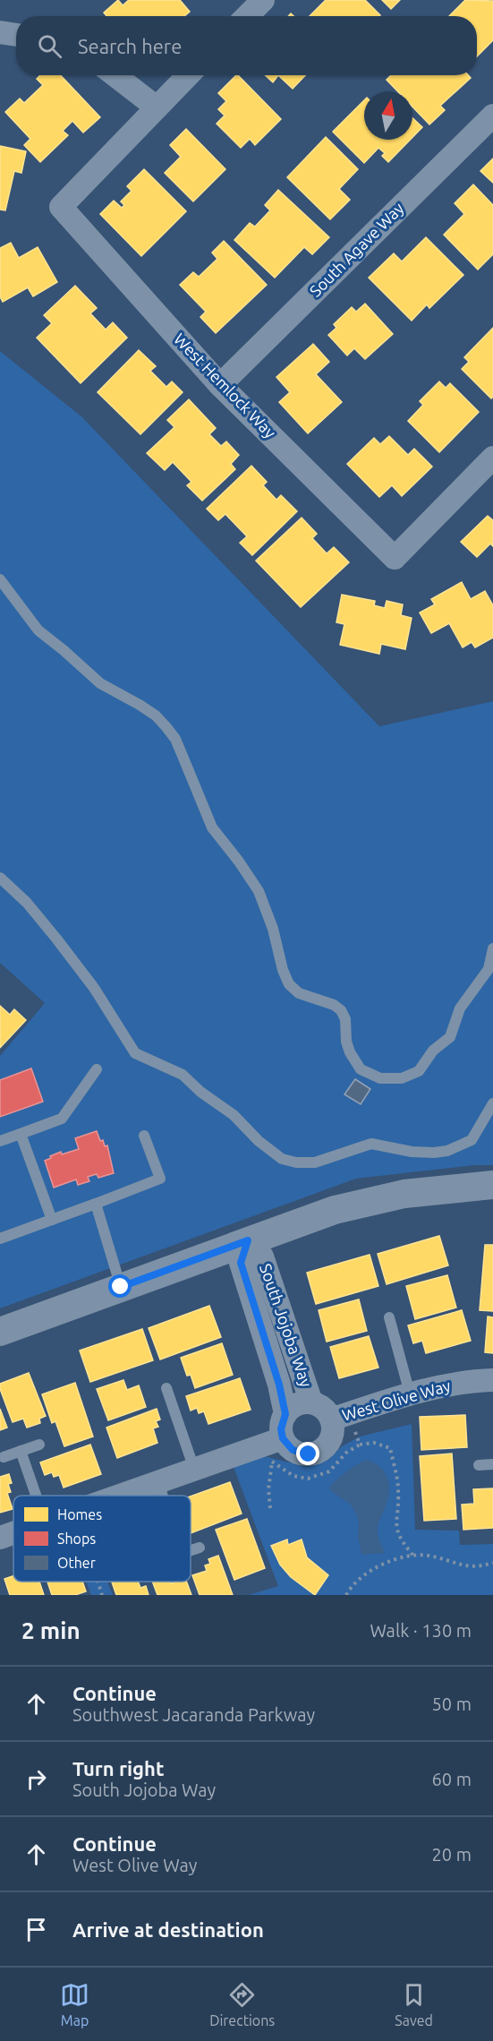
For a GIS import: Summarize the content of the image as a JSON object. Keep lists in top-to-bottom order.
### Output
{
  "streets": {
    "street": [
      "South Agave Way",
      "West Hemlock Way",
      "South Jojoba Way",
      "West Olive Way"
    ]
  },
  "crossings": [
    ["South Agave Way", "West Hemlock Way"],
    ["South Jojoba Way", "West Olive Way"]
  ],
  "legend": ["Homes", "Shops", "Other"],
  "north": "top",
  "page": {
    "search": "Search here",
    "heading": ["2 min", "Walk · 130 m"],
    "list": [
      ["Continue", "Southwest Jacaranda Parkway", "50 m"],
      ["Turn right", "South Jojoba Way", "60 m"],
      ["Continue", "West Olive Way", "20 m"],
      "Arrive at destination"
    ],
    "nav": ["Map", "Directions", "Saved"]
  }
}
